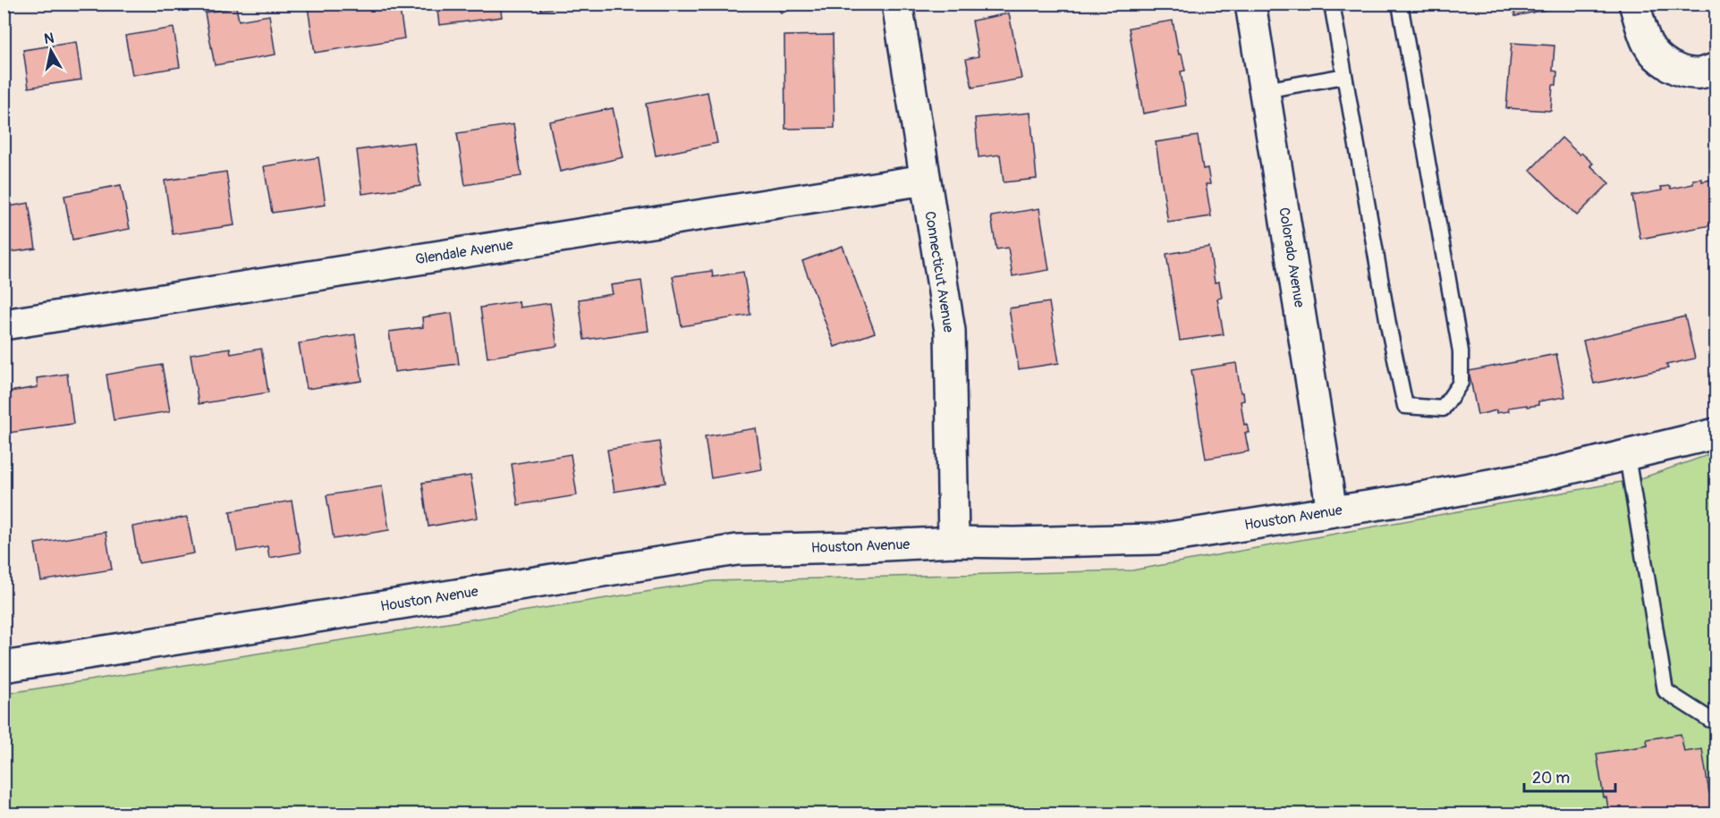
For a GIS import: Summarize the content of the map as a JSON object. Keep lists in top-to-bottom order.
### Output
{
  "streets": {
    "street": [
      "Glendale Avenue",
      "Colorado Avenue",
      "Connecticut Avenue",
      "Houston Avenue"
    ]
  },
  "crossings": [
    ["Glendale Avenue", "Connecticut Avenue"],
    ["Colorado Avenue", "Houston Avenue"],
    ["Connecticut Avenue", "Houston Avenue"]
  ],
  "scale_bar": "20 m",
  "north": "top"
}
